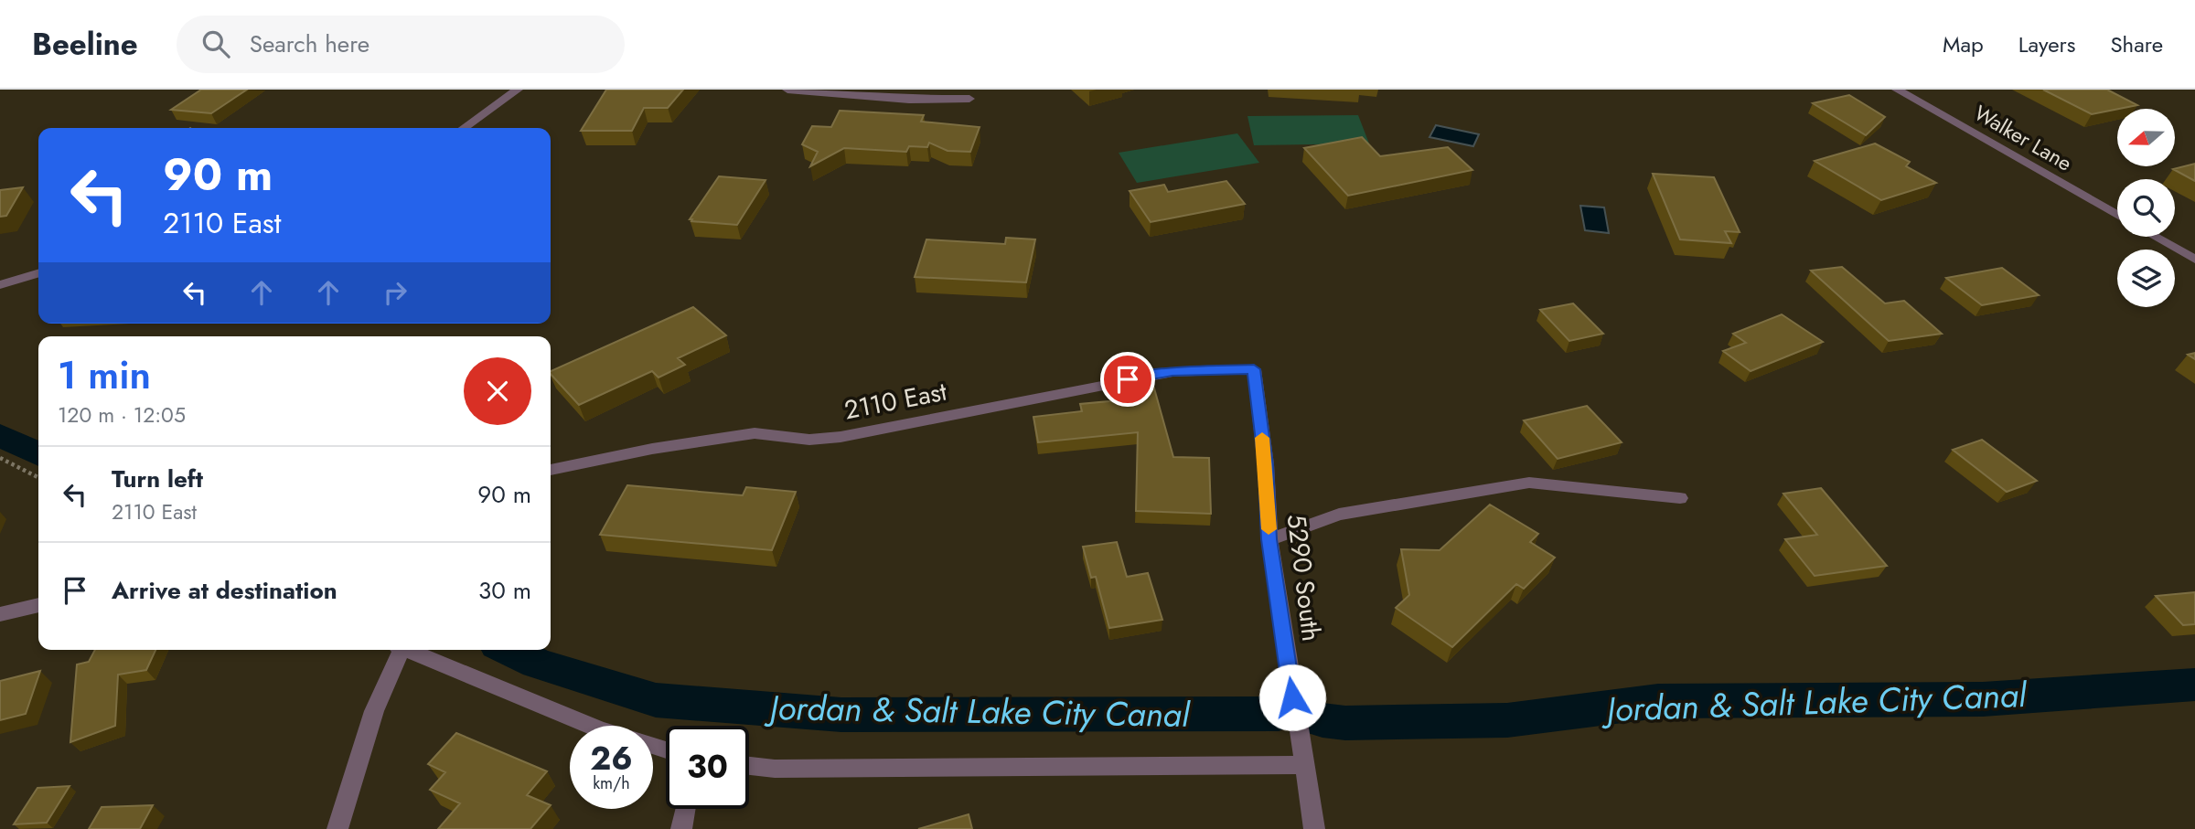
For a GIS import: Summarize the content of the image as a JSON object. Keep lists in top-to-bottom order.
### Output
{
  "streets": {
    "street": ["Walker Lane", "2110 East", "5290 South"]
  },
  "crossings": [
    ["2110 East", "5290 South"]
  ],
  "water": ["Jordan & Salt Lake City Canal"],
  "north": "left",
  "page": {
    "header": "Beeline",
    "search": "Search here",
    "nav": ["Map", "Layers", "Share"],
    "turn": ["90 m", "2110 East"],
    "heading": ["1 min", "120 m · 12:05"],
    "list": [
      {
        "name": "Turn left",
        "note": "2110 East",
        "value": "90 m"
      },
      {
        "name": "Arrive at destination",
        "value": "30 m"
      }
    ],
    "speed": "26 km/h",
    "limit": "30"
  }
}
